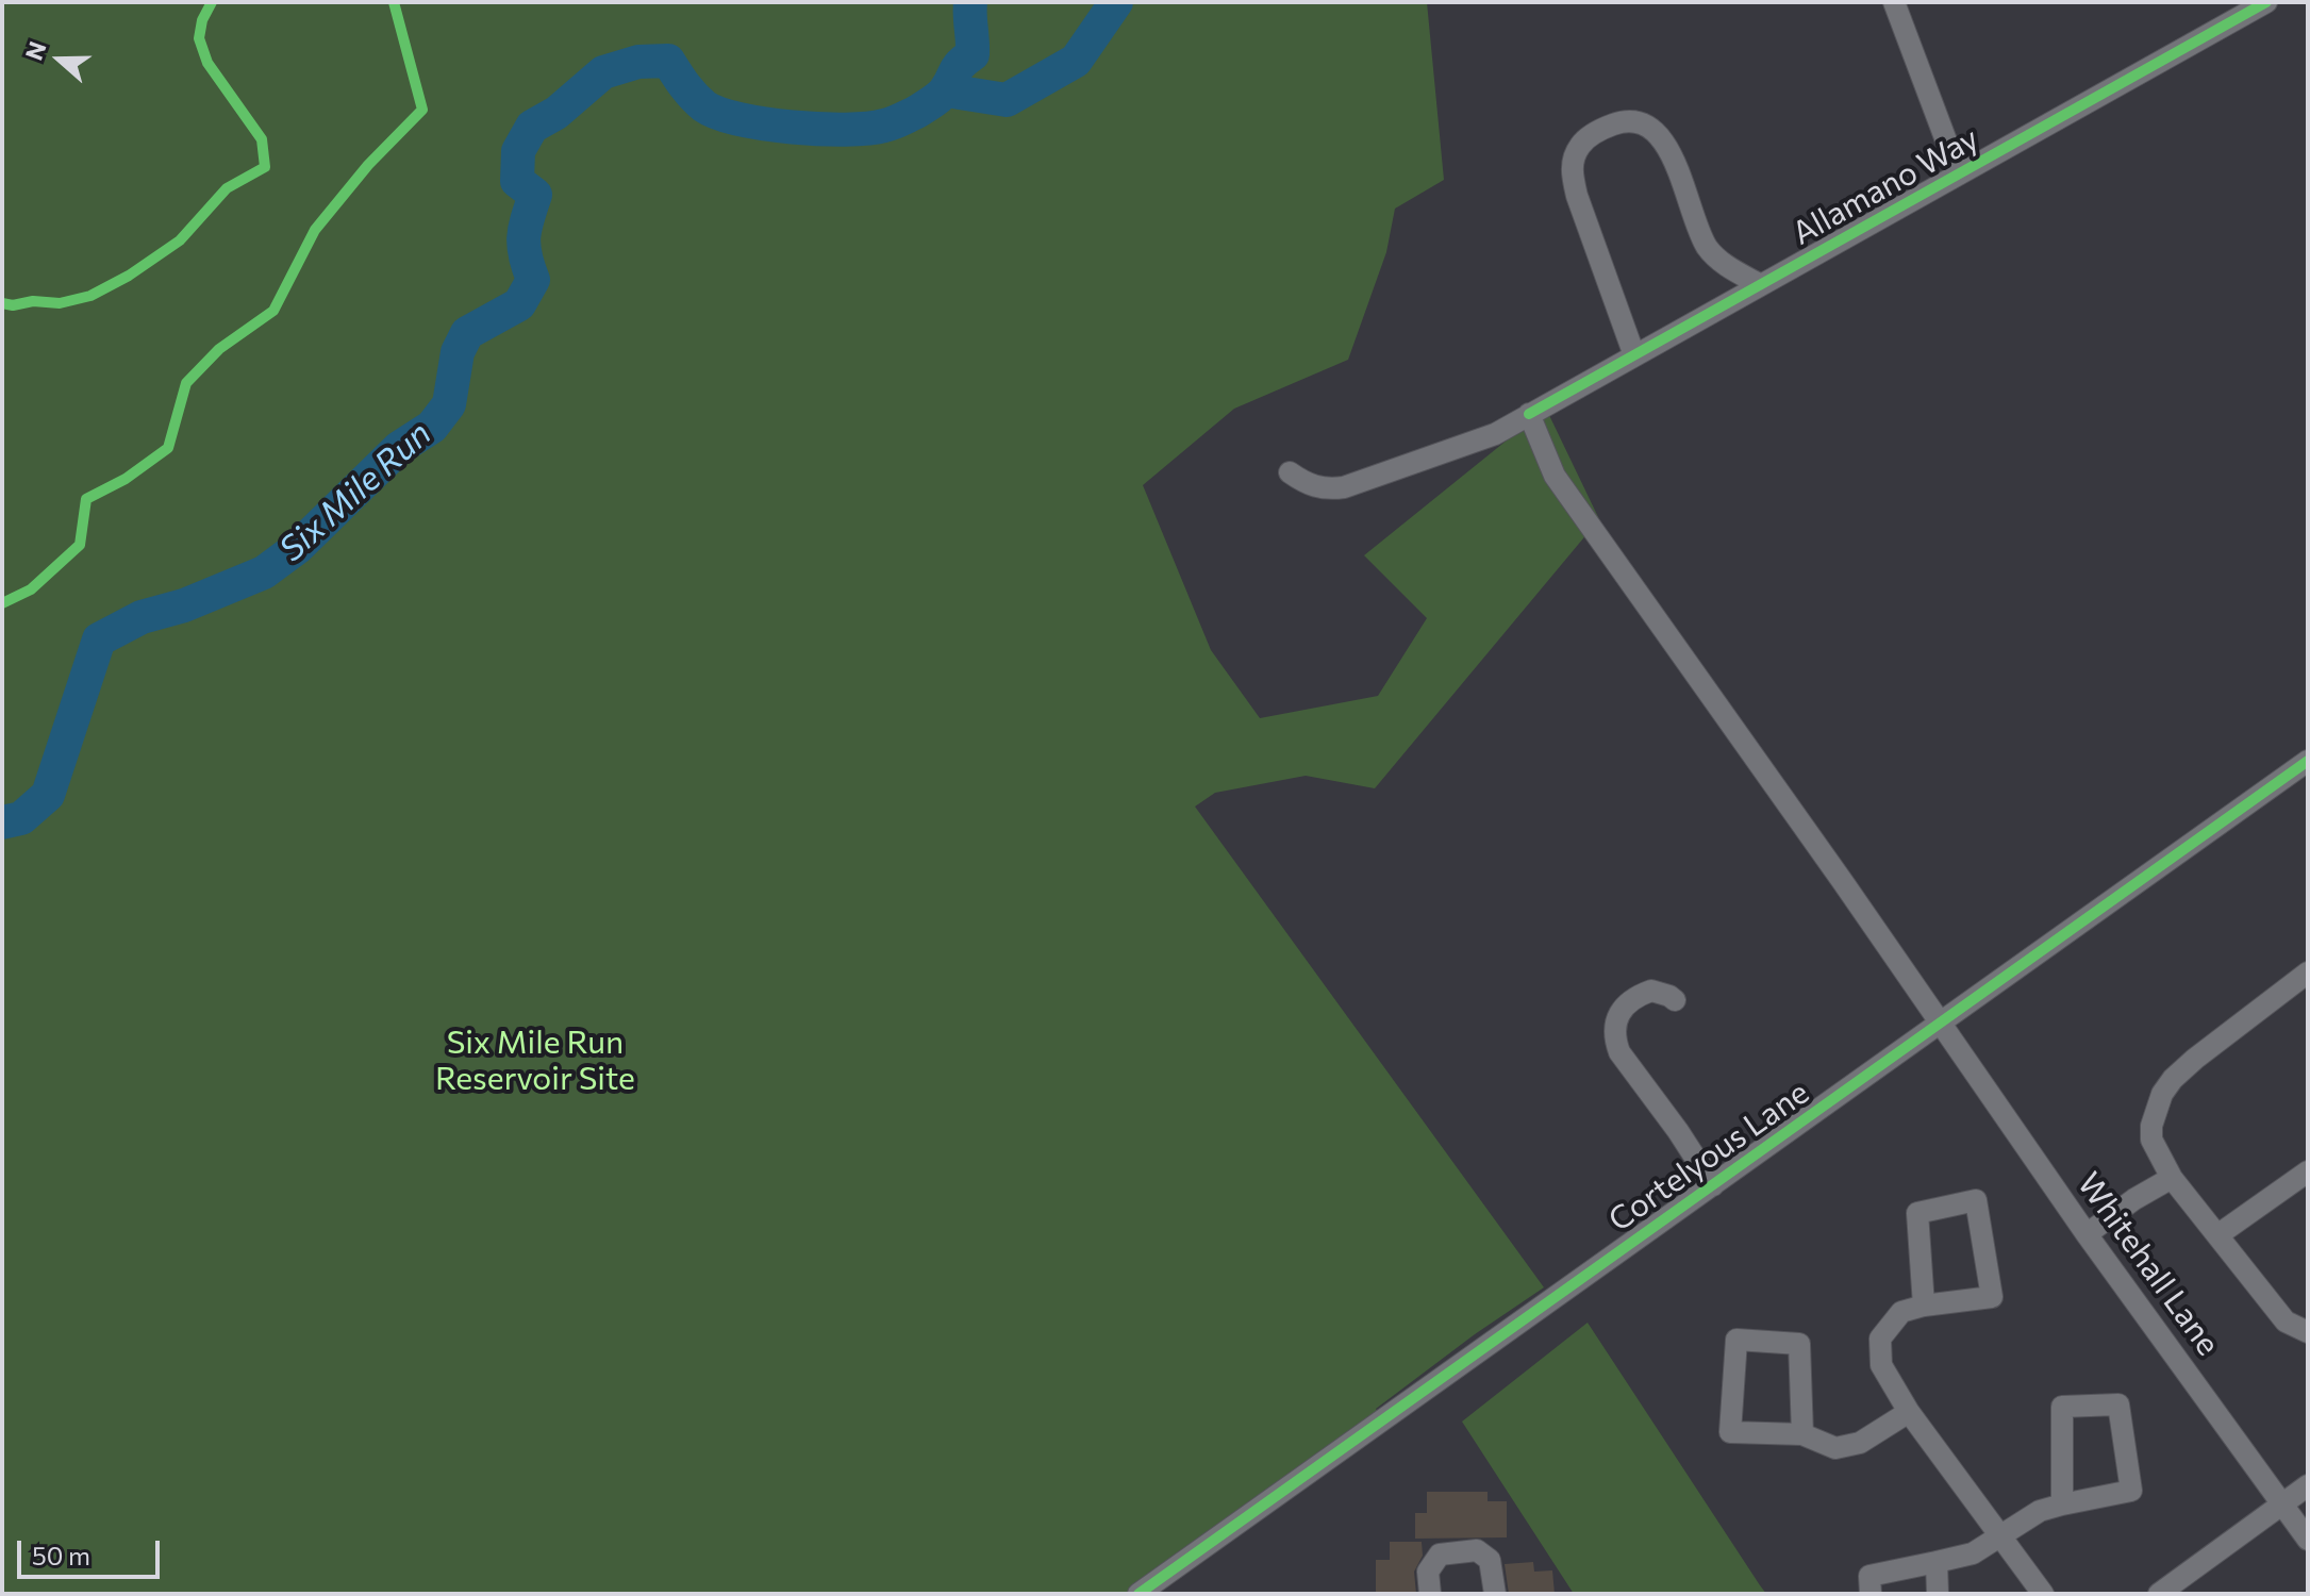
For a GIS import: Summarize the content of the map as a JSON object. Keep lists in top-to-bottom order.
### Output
{
  "streets": {
    "street": ["Allamano Way", "Cortelyous Lane", "Whitehall Lane"]
  },
  "crossings": [
    ["Allamano Way", "Whitehall Lane"],
    ["Cortelyous Lane", "Whitehall Lane"]
  ],
  "water": ["Six Mile Run"],
  "parks": ["Six Mile Run Reservoir Site"],
  "scale_bar": "50 m",
  "north": "left"
}
